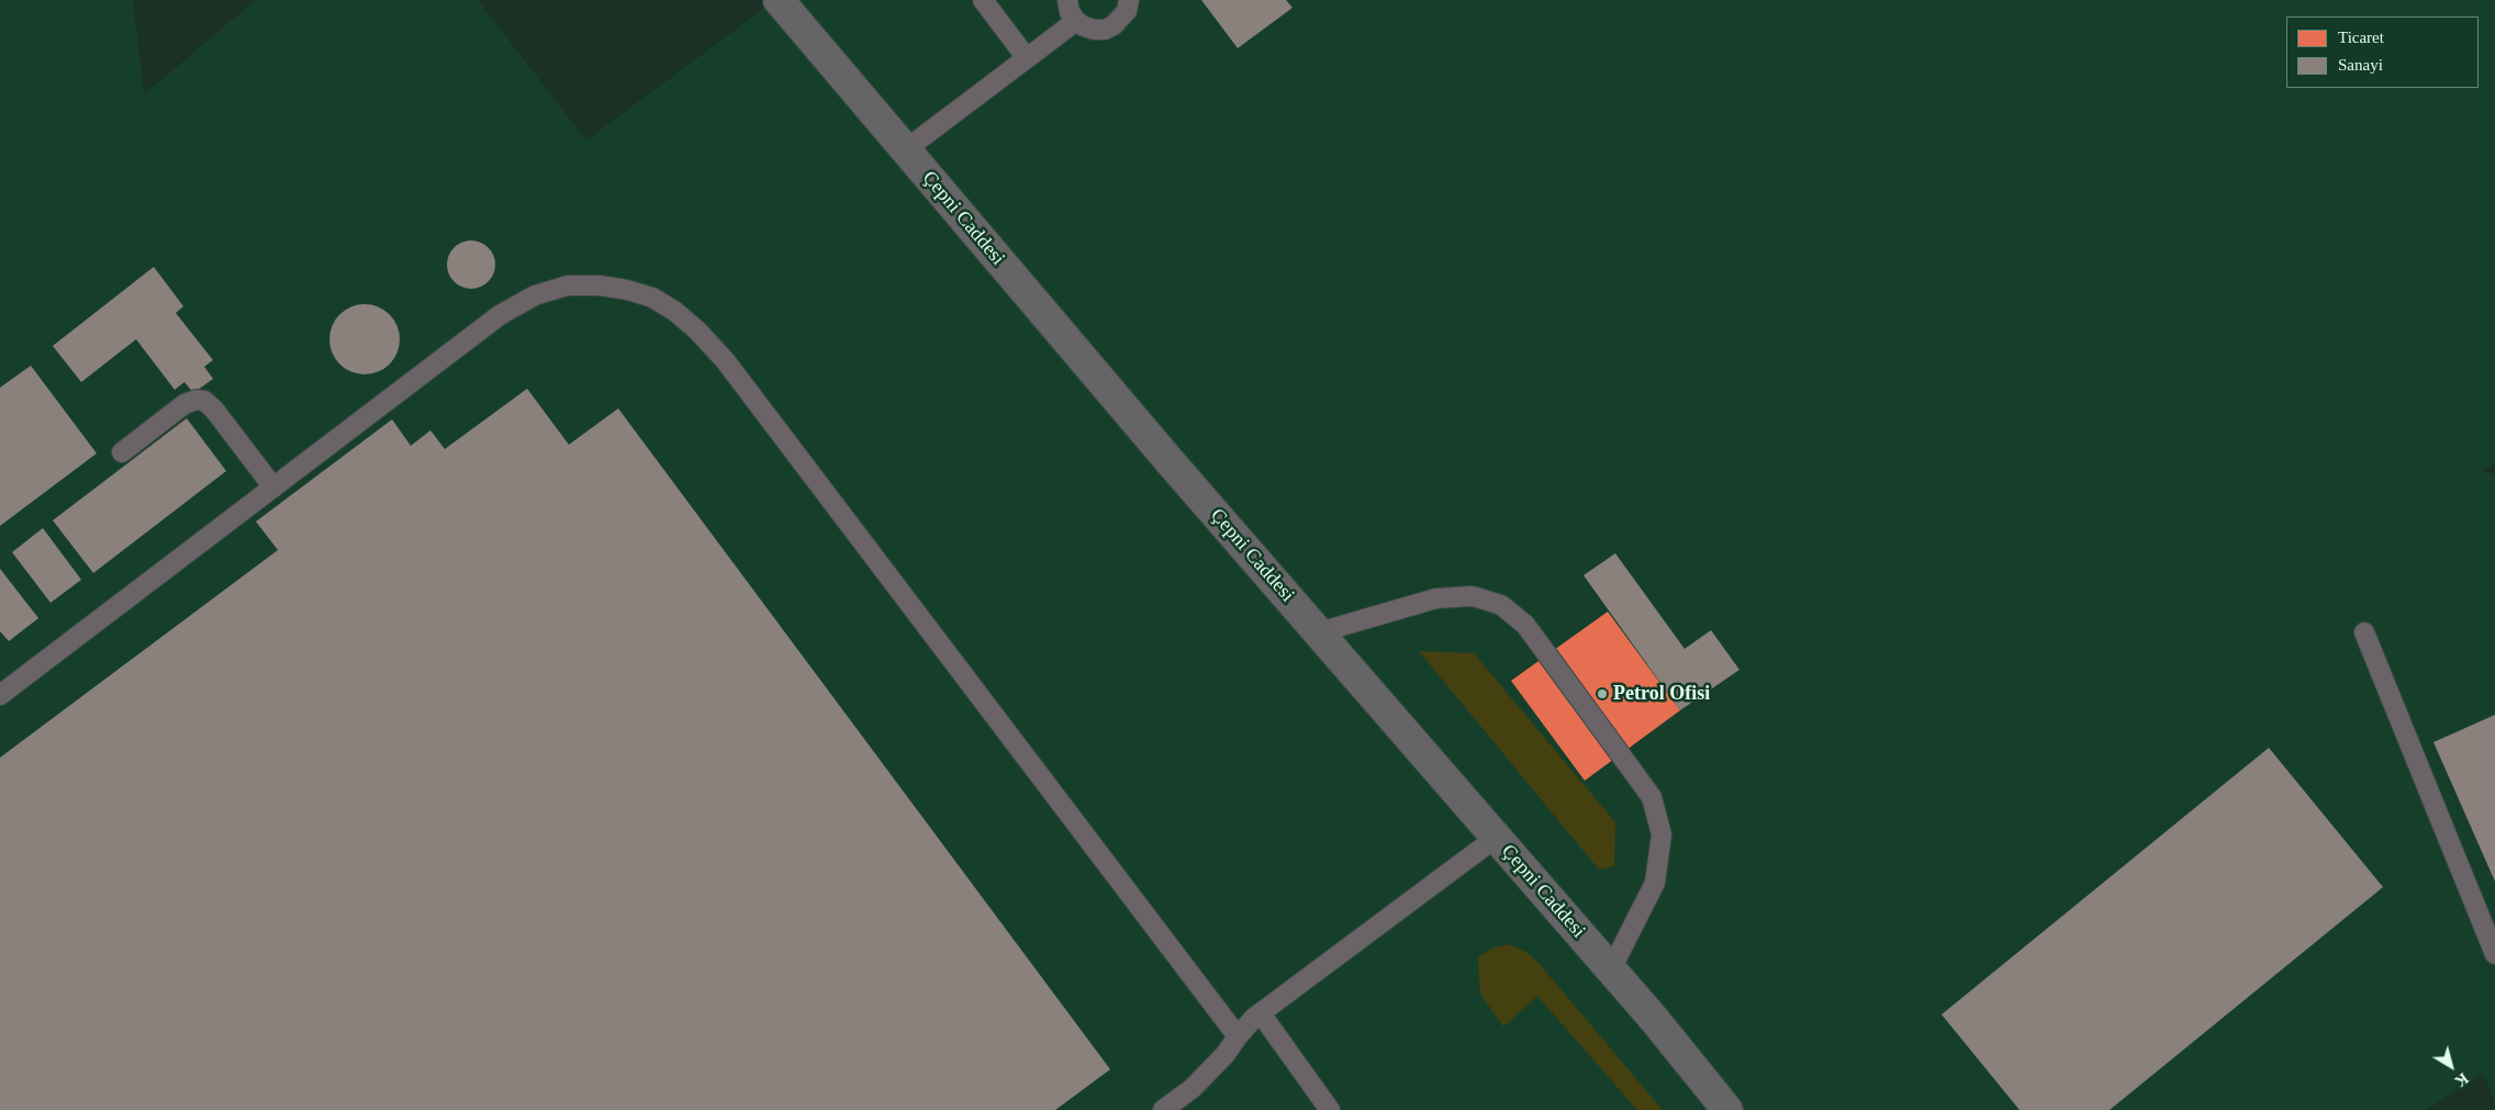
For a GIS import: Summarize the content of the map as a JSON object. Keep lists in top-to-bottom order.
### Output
{
  "streets": {
    "main road": ["Çepni Caddesi"]
  },
  "places": ["Petrol Ofisi"],
  "legend": ["Ticaret", "Sanayi"],
  "north": "bottom right"
}
